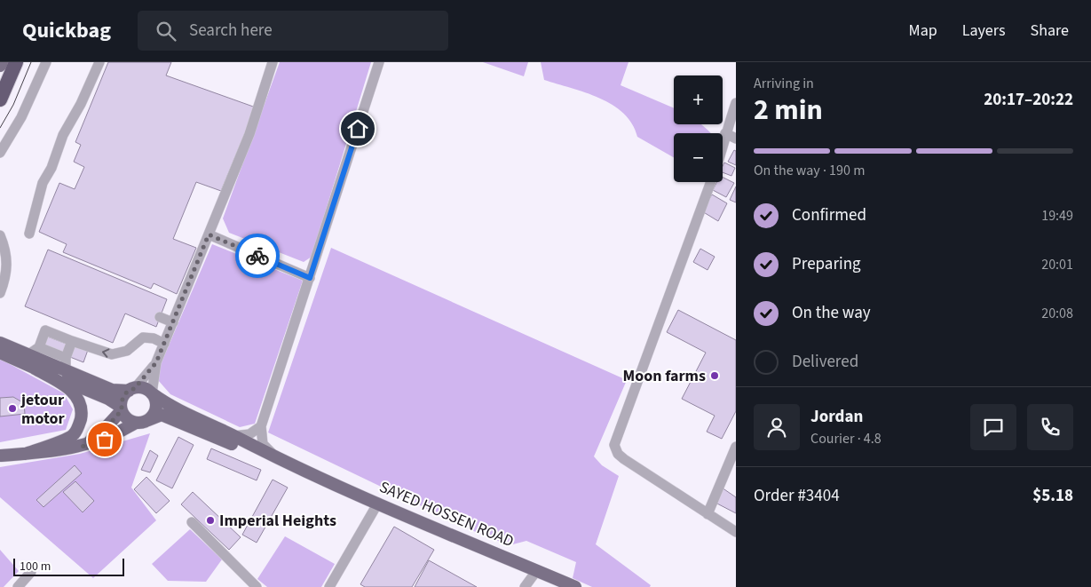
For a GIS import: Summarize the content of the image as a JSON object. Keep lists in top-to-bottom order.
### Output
{
  "streets": {
    "main road": ["SAYED HOSSEN ROAD"]
  },
  "places": ["Moon farms", "jetour motor", "Imperial Heights"],
  "scale_bar": "100 m",
  "page": {
    "header": "Quickbag",
    "search": "Search here",
    "nav": ["Map", "Layers", "Share"],
    "heading": ["2 min", "Arriving in", "20:17–20:22"],
    "panel": [
      "Jordan",
      "Courier · 4.8",
      "Order #3404",
      "$5.18"
    ],
    "map_buttons": ["+", "−"],
    "bar": "On the way · 190 m",
    "list": [
      ["Confirmed", "19:49"],
      ["Preparing", "20:01"],
      ["On the way", "20:08"],
      "Delivered"
    ],
    "scale": "100 m"
  }
}
